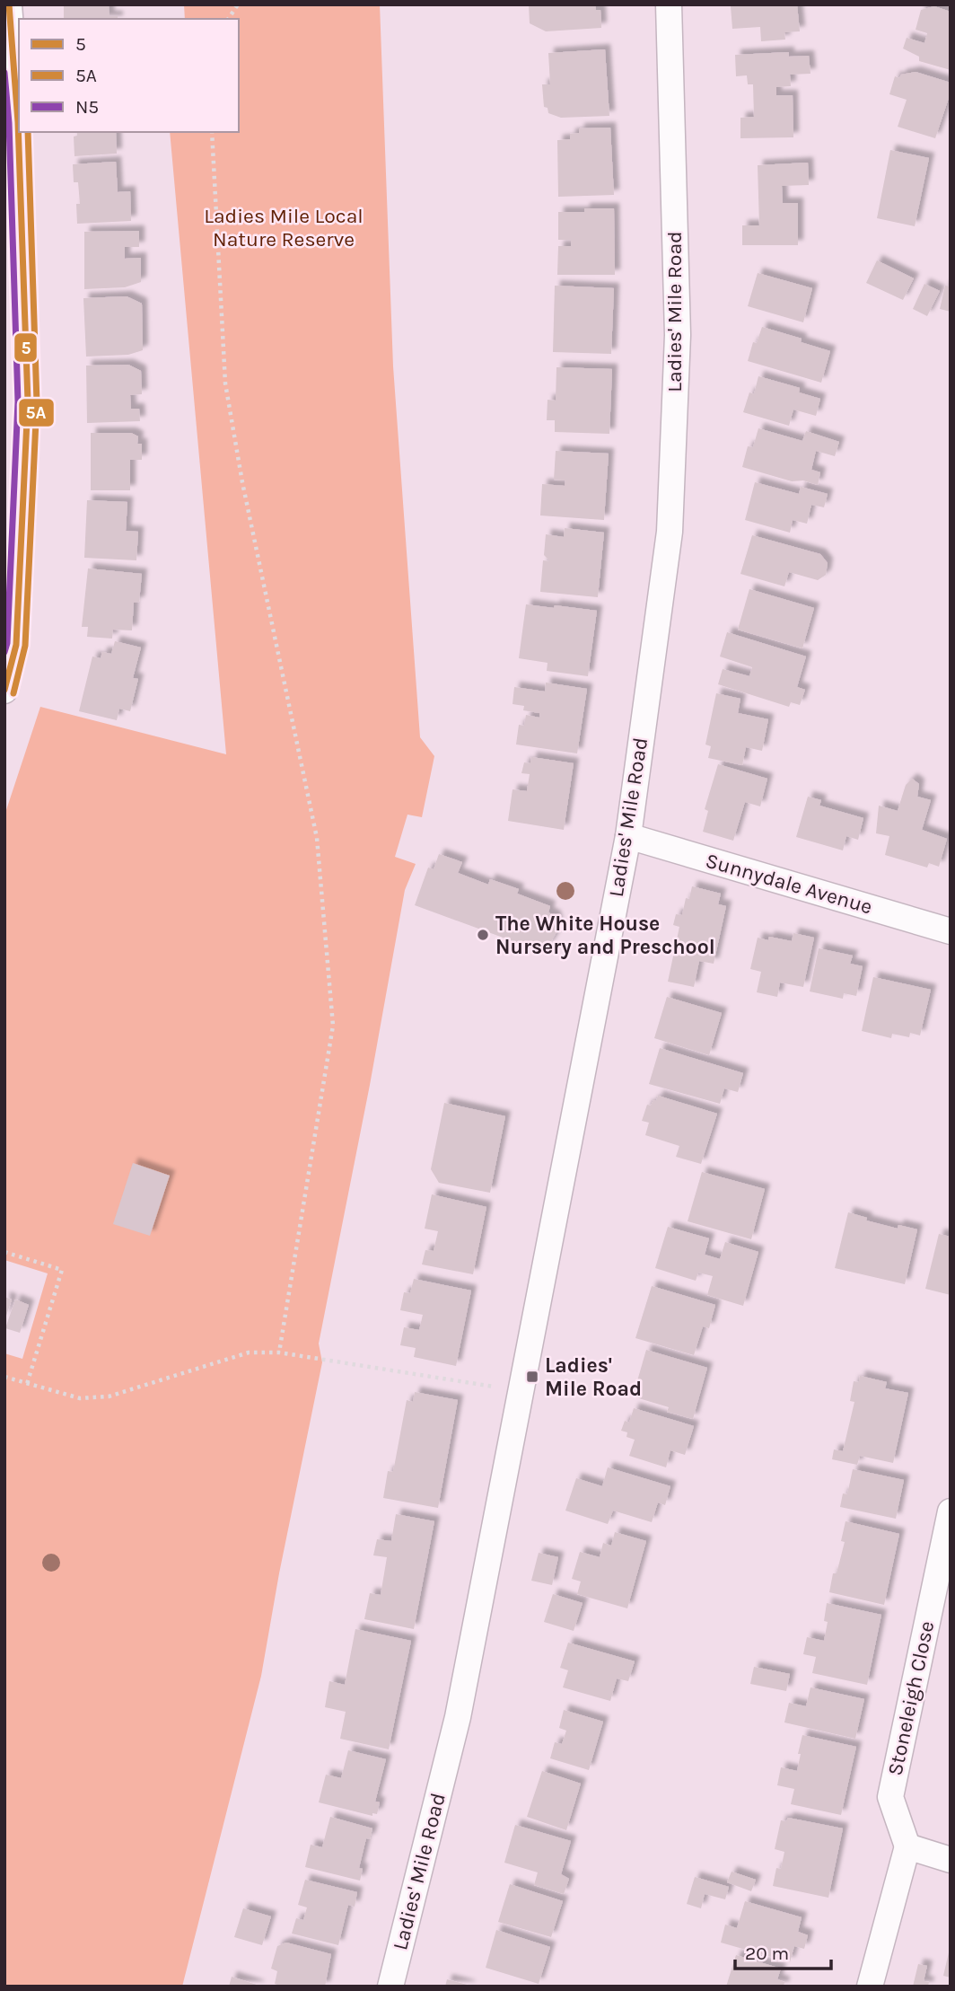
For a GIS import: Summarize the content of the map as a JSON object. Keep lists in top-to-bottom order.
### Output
{
  "streets": {
    "street": ["Ladies' Mile Road", "Sunnydale Avenue", "Stoneleigh Close"]
  },
  "crossings": [
    ["Ladies' Mile Road", "Sunnydale Avenue"]
  ],
  "parks": ["Ladies Mile Local Nature Reserve"],
  "places": {
    "other": ["The White House Nursery and Preschool"],
    "transit": ["Ladies' Mile Road"]
  },
  "lines": ["transit line 5", "transit line N5", "transit line 5A"],
  "legend": ["5", "5A", "N5"],
  "scale_bar": "20 m"
}
